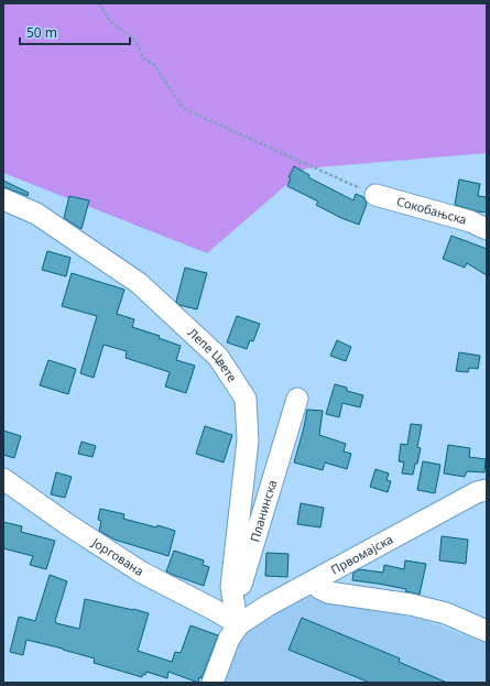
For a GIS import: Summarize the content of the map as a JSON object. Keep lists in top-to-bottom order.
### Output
{
  "streets": {
    "street": [
      "Сокобањска",
      "Лепе Цвете",
      "Планинска",
      "Првомајска",
      "Јоргована"
    ]
  },
  "crossings": [
    ["Лепе Цвете", "Планинска"],
    ["Лепе Цвете", "Првомајска"],
    ["Лепе Цвете", "Јоргована"],
    ["Планинска", "Првомајска"],
    ["Планинска", "Јоргована"],
    ["Првомајска", "Јоргована"]
  ],
  "scale_bar": "50 m"
}
